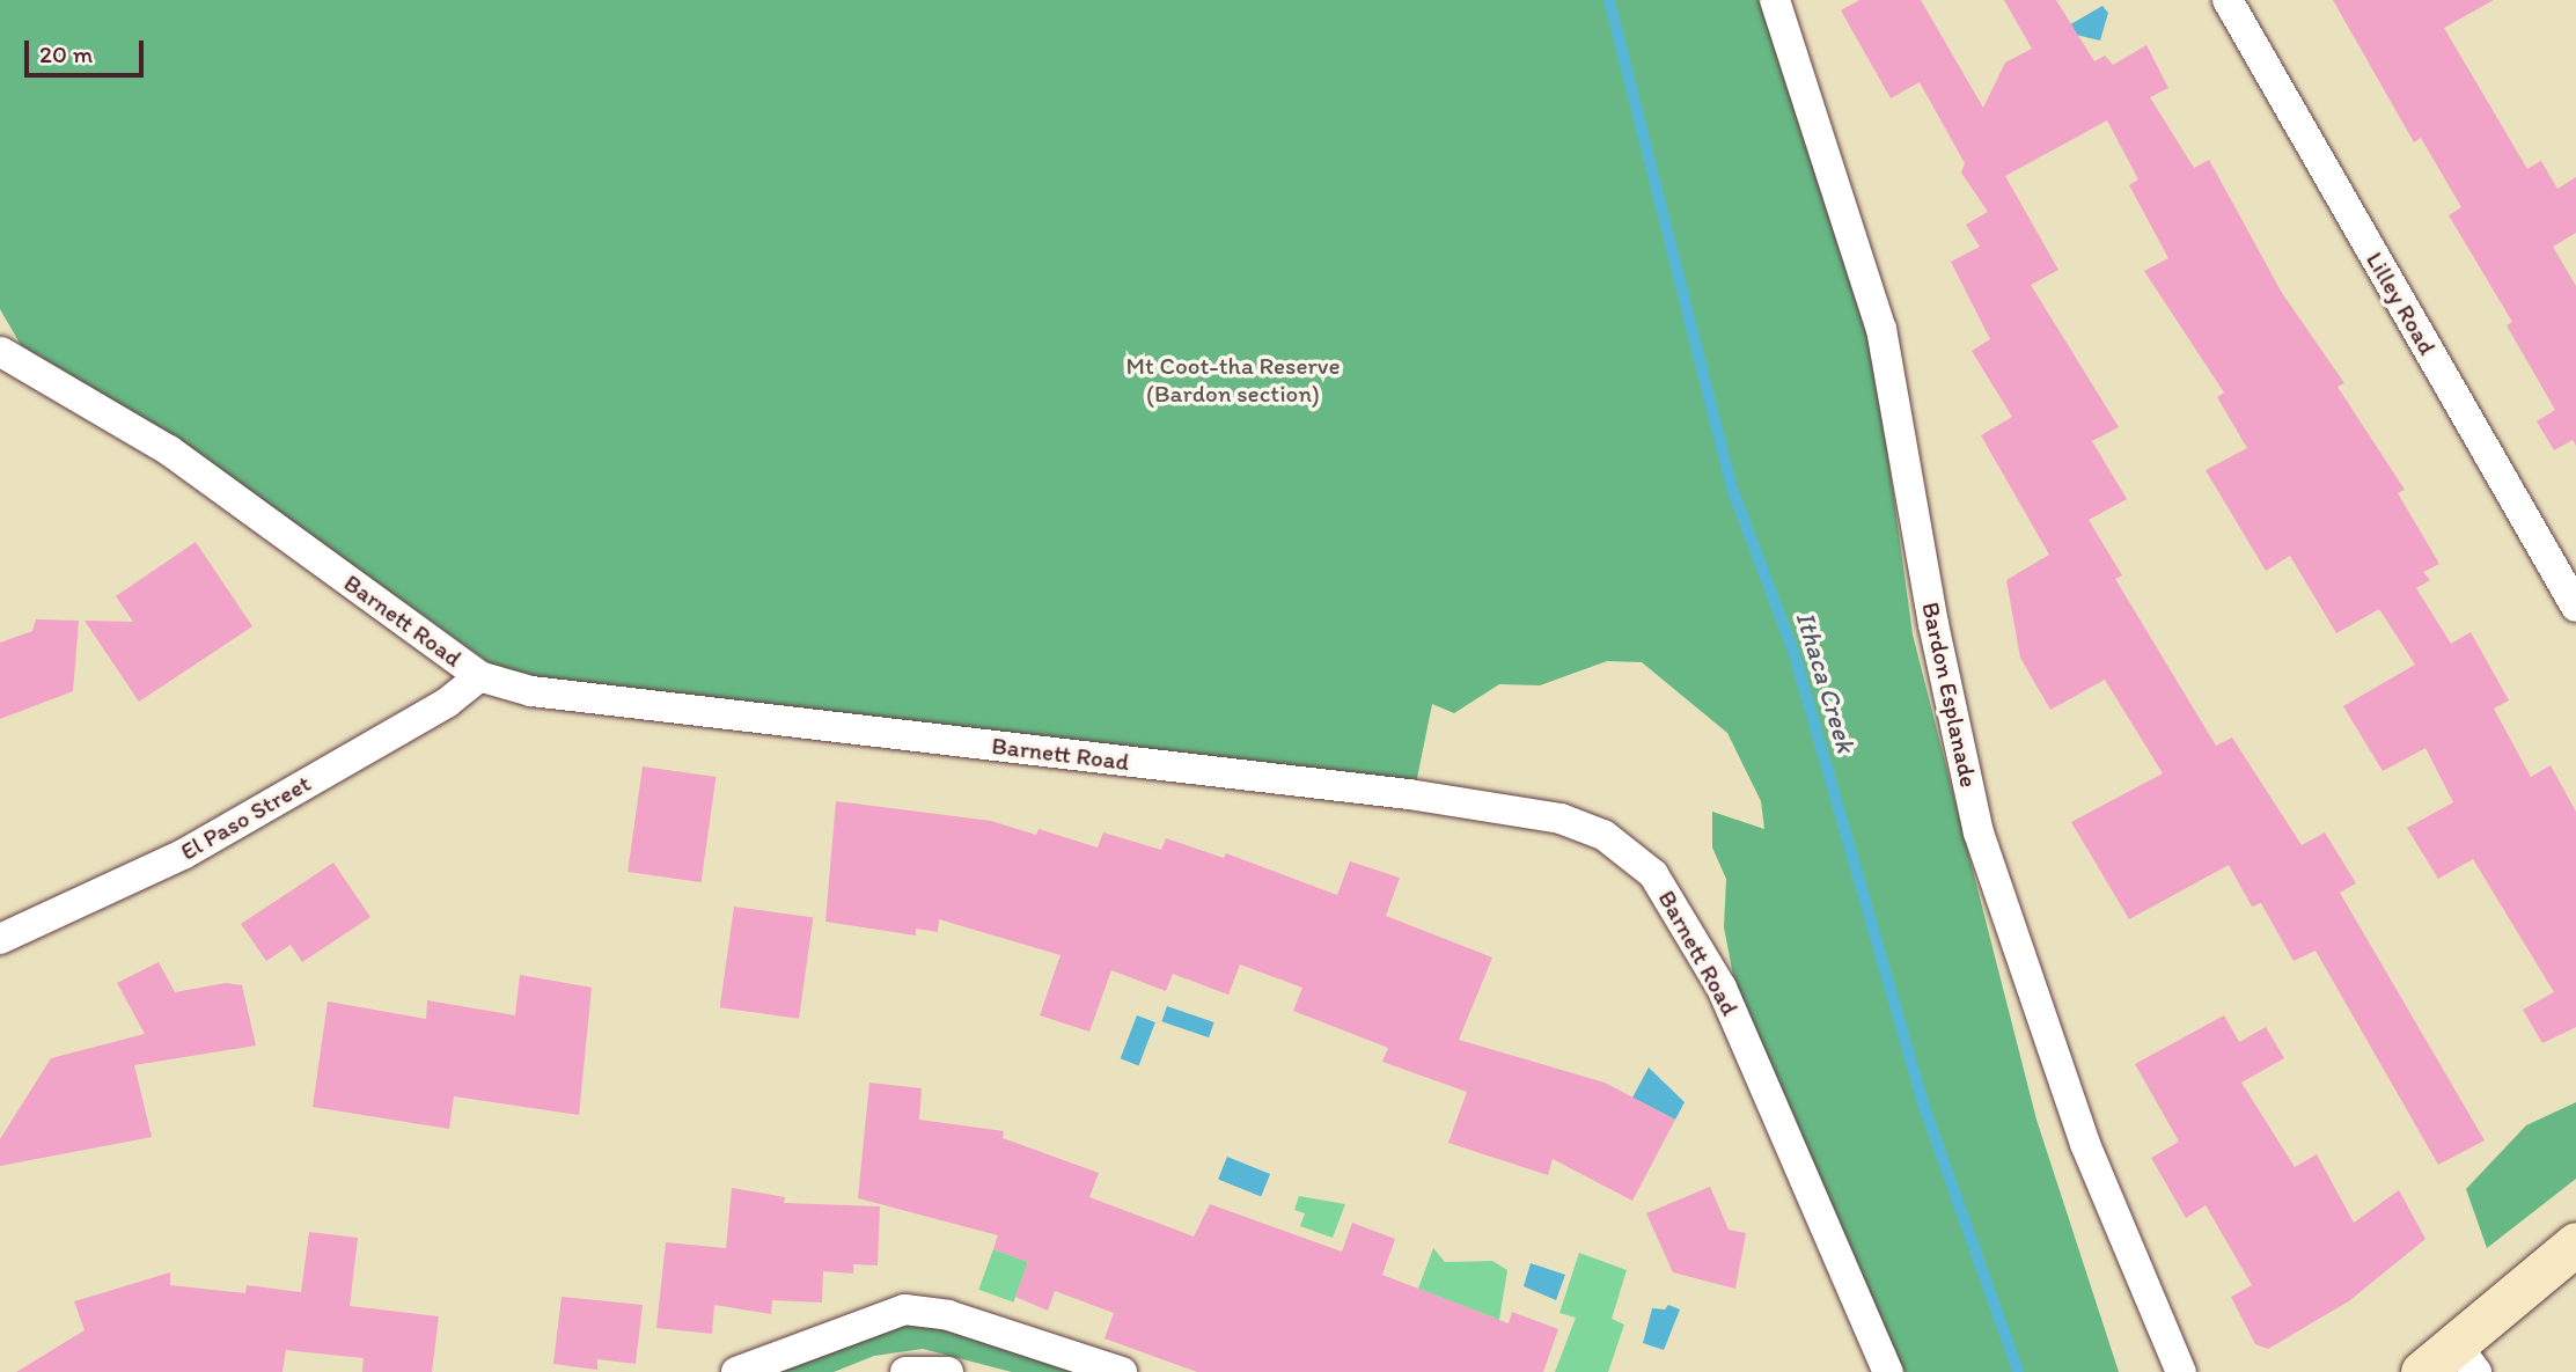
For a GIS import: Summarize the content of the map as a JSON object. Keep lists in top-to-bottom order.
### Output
{
  "streets": {
    "street": [
      "Lilley Road",
      "Barnett Road",
      "Bardon Esplanade",
      "El Paso Street"
    ]
  },
  "crossings": [
    ["Barnett Road", "El Paso Street"]
  ],
  "water": ["Ithaca Creek"],
  "parks": ["Mt Coot-tha Reserve (Bardon section)"],
  "scale_bar": "20 m"
}
